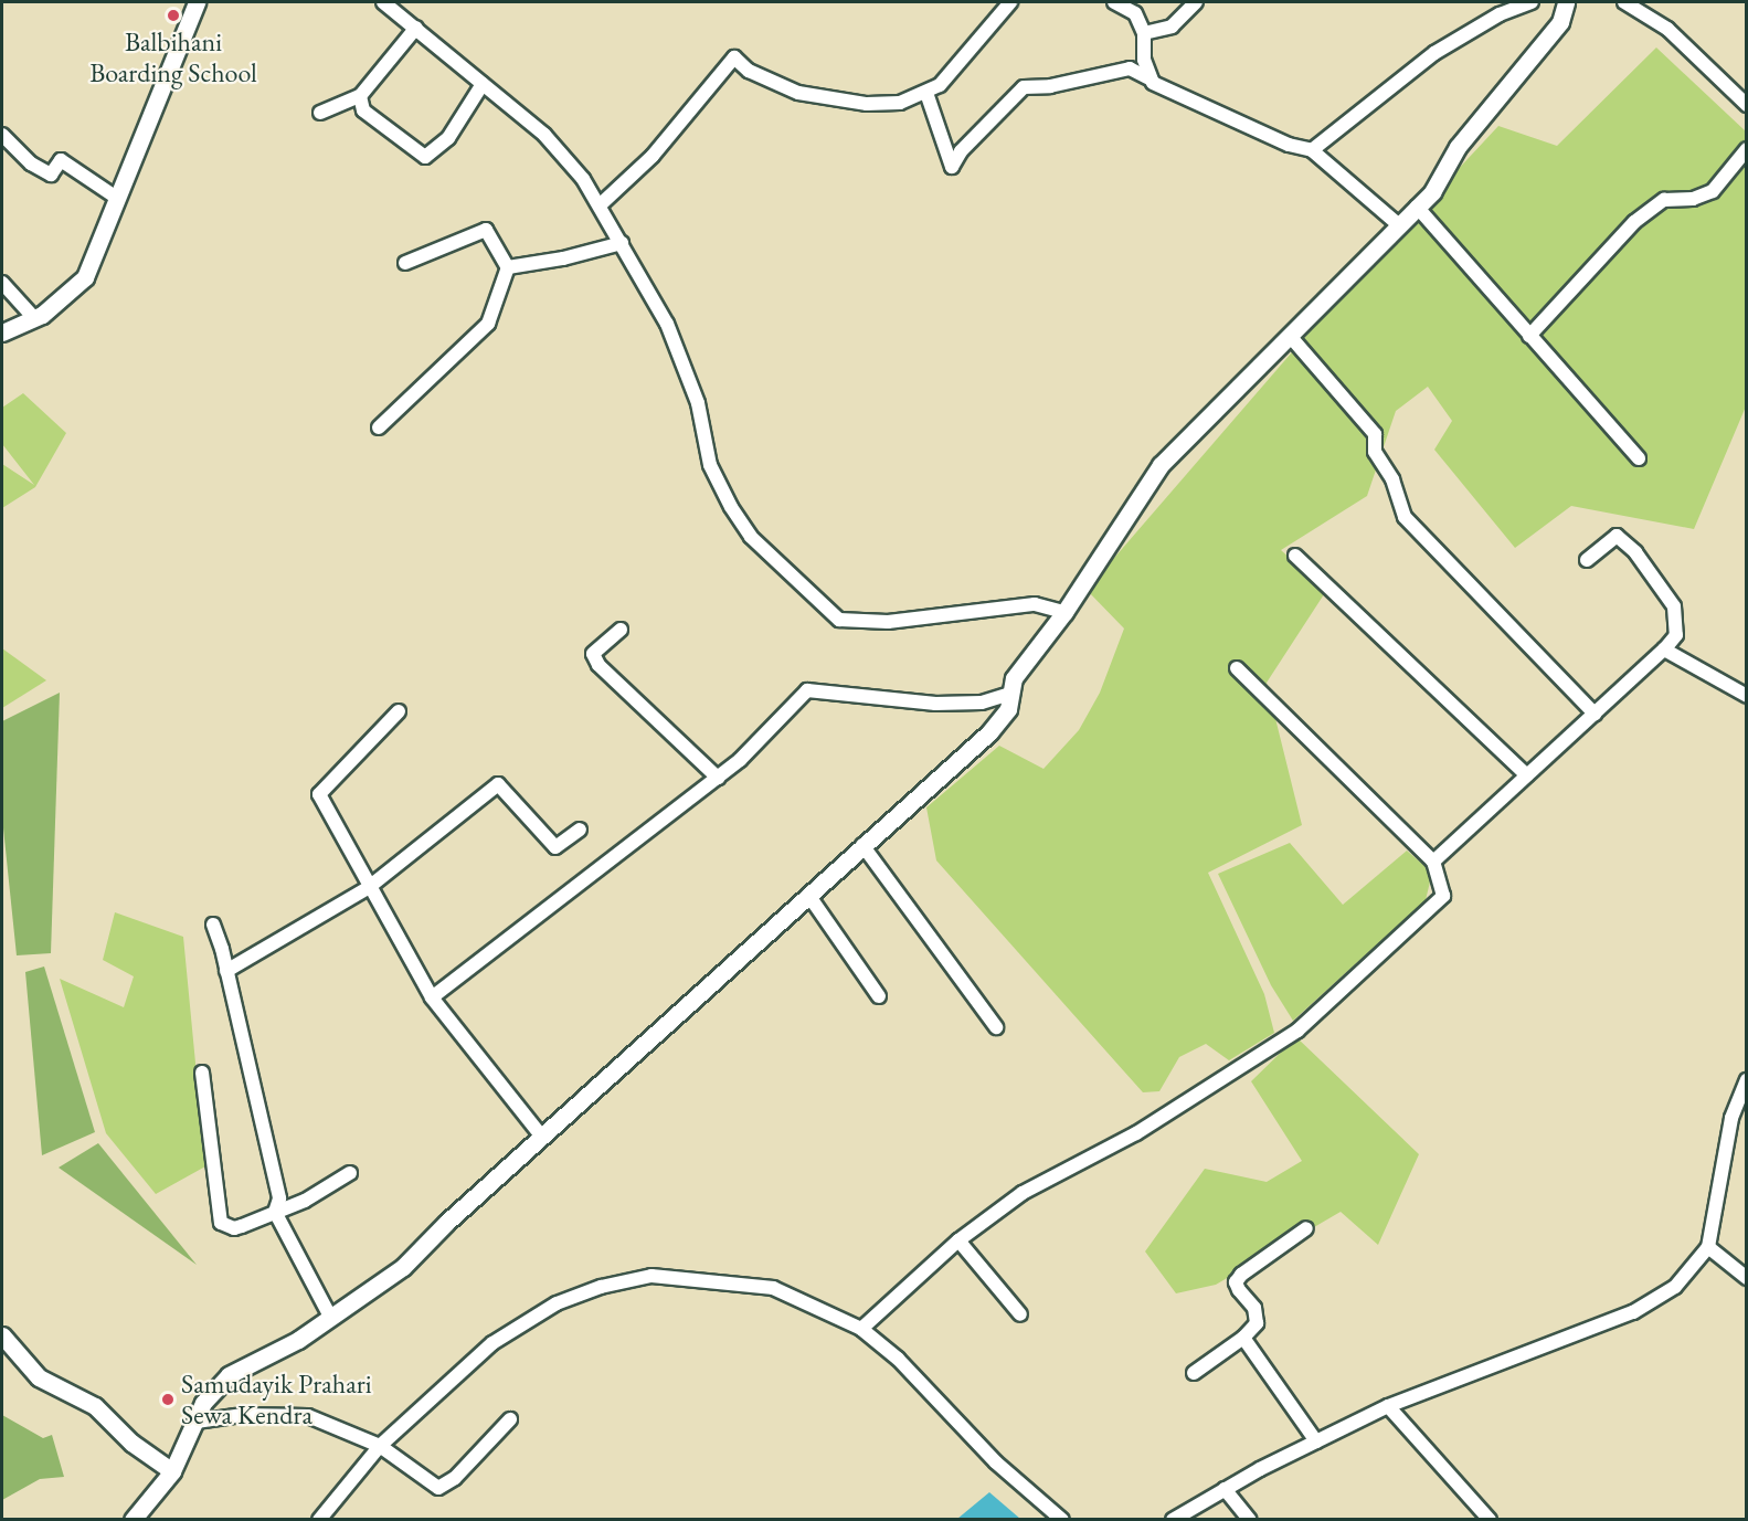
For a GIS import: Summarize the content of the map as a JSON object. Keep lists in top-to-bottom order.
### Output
{
  "places": ["Balbihani Boarding School", "Samudayik Prahari Sewa Kendra"]
}
